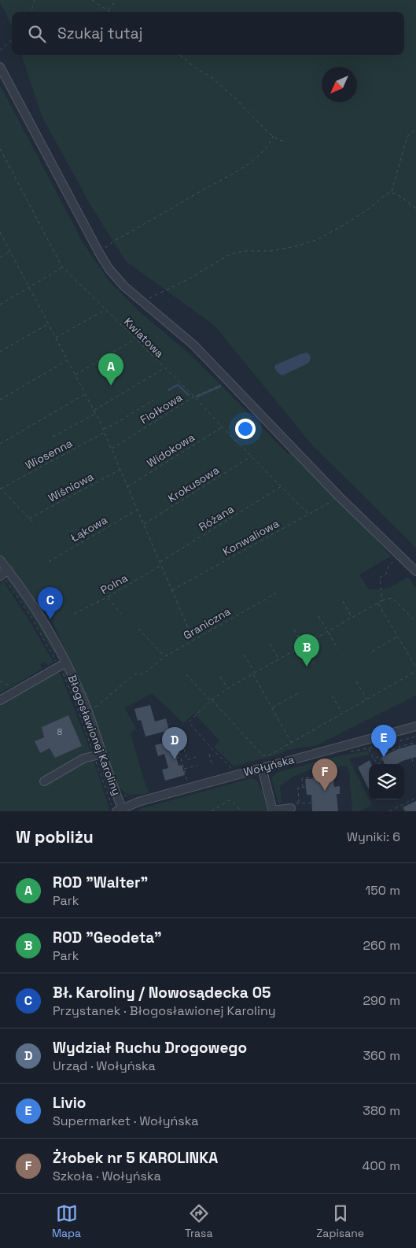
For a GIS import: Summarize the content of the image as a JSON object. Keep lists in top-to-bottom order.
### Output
{
  "streets": {
    "street": ["Błogosławionej Karoliny", "Wołyńska"],
    "path": [
      "Kwiatowa",
      "Fiołkowa",
      "Widokowa",
      "Wiosenna",
      "Krokusowa",
      "Wiśniowa",
      "Różana",
      "Łąkowa",
      "Konwaliowa",
      "Polna",
      "Graniczna"
    ]
  },
  "crossings": [
    ["Kwiatowa", "Fiołkowa"],
    ["Kwiatowa", "Widokowa"],
    ["Kwiatowa", "Krokusowa"],
    ["Kwiatowa", "Różana"],
    ["Kwiatowa", "Konwaliowa"],
    ["Graniczna", "Błogosławionej Karoliny"],
    ["Błogosławionej Karoliny", "Wołyńska"]
  ],
  "house_numbers": ["8"],
  "north": "bottom left",
  "page": {
    "search": "Szukaj tutaj",
    "pins": [
      "A",
      "C",
      "B",
      "E",
      "D",
      "F"
    ],
    "heading": ["W pobliżu", "Wyniki: 6"],
    "list": [
      {
        "mark": "A",
        "name": "ROD \"Walter\"",
        "note": "Park",
        "value": "150 m"
      },
      {
        "mark": "B",
        "name": "ROD \"Geodeta\"",
        "note": "Park",
        "value": "260 m"
      },
      {
        "mark": "C",
        "name": "Bł. Karoliny / Nowosądecka 05",
        "note": "Przystanek · Błogosławionej Karoliny",
        "value": "290 m"
      },
      {
        "mark": "D",
        "name": "Wydział Ruchu Drogowego",
        "note": "Urząd · Wołyńska",
        "value": "360 m"
      },
      {
        "mark": "E",
        "name": "Livio",
        "note": "Supermarket · Wołyńska",
        "value": "380 m"
      },
      {
        "mark": "F",
        "name": "Żłobek nr 5 KAROLINKA",
        "note": "Szkoła · Wołyńska",
        "value": "400 m"
      }
    ],
    "nav": ["Mapa", "Trasa", "Zapisane"]
  }
}
